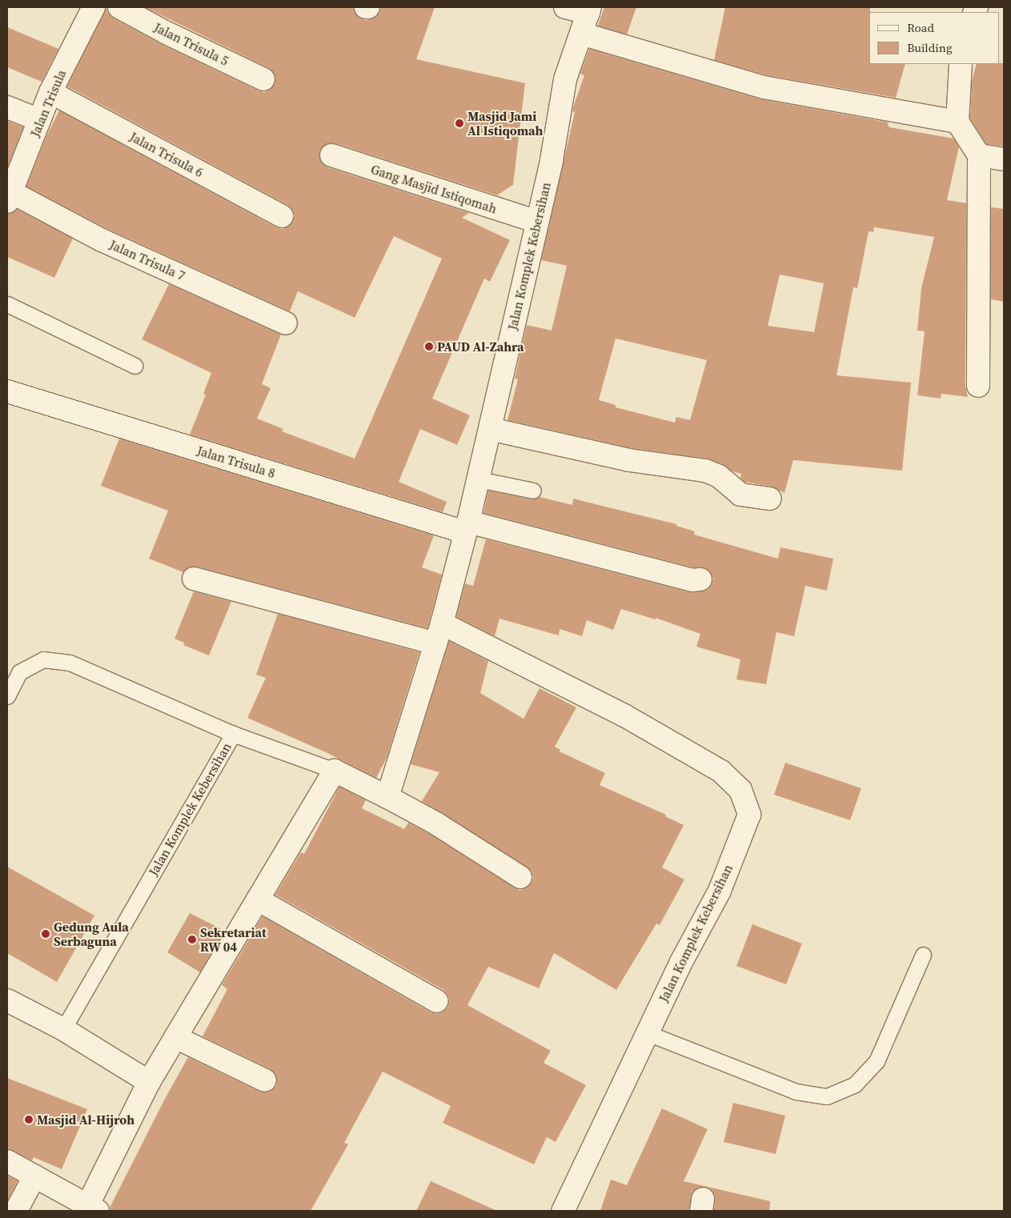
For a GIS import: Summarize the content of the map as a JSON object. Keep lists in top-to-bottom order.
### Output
{
  "streets": {
    "street": [
      "Jalan Trisula 5",
      "Jalan Trisula",
      "Jalan Trisula 6",
      "Gang Masjid Istiqomah",
      "Jalan Komplek Kebersihan",
      "Jalan Trisula 7",
      "Jalan Trisula 8"
    ]
  },
  "crossings": [
    ["Jalan Trisula", "Jalan Trisula 6"],
    ["Jalan Trisula", "Jalan Trisula 7"],
    ["Gang Masjid Istiqomah", "Jalan Komplek Kebersihan"],
    ["Jalan Komplek Kebersihan", "Jalan Trisula 8"]
  ],
  "places": [
    "Masjid Jami Al Istiqomah",
    "PAUD Al-Zahra",
    "Gedung Aula Serbaguna",
    "Sekretariat RW 04",
    "Masjid Al-Hijroh"
  ],
  "legend": ["Road", "Building"]
}
